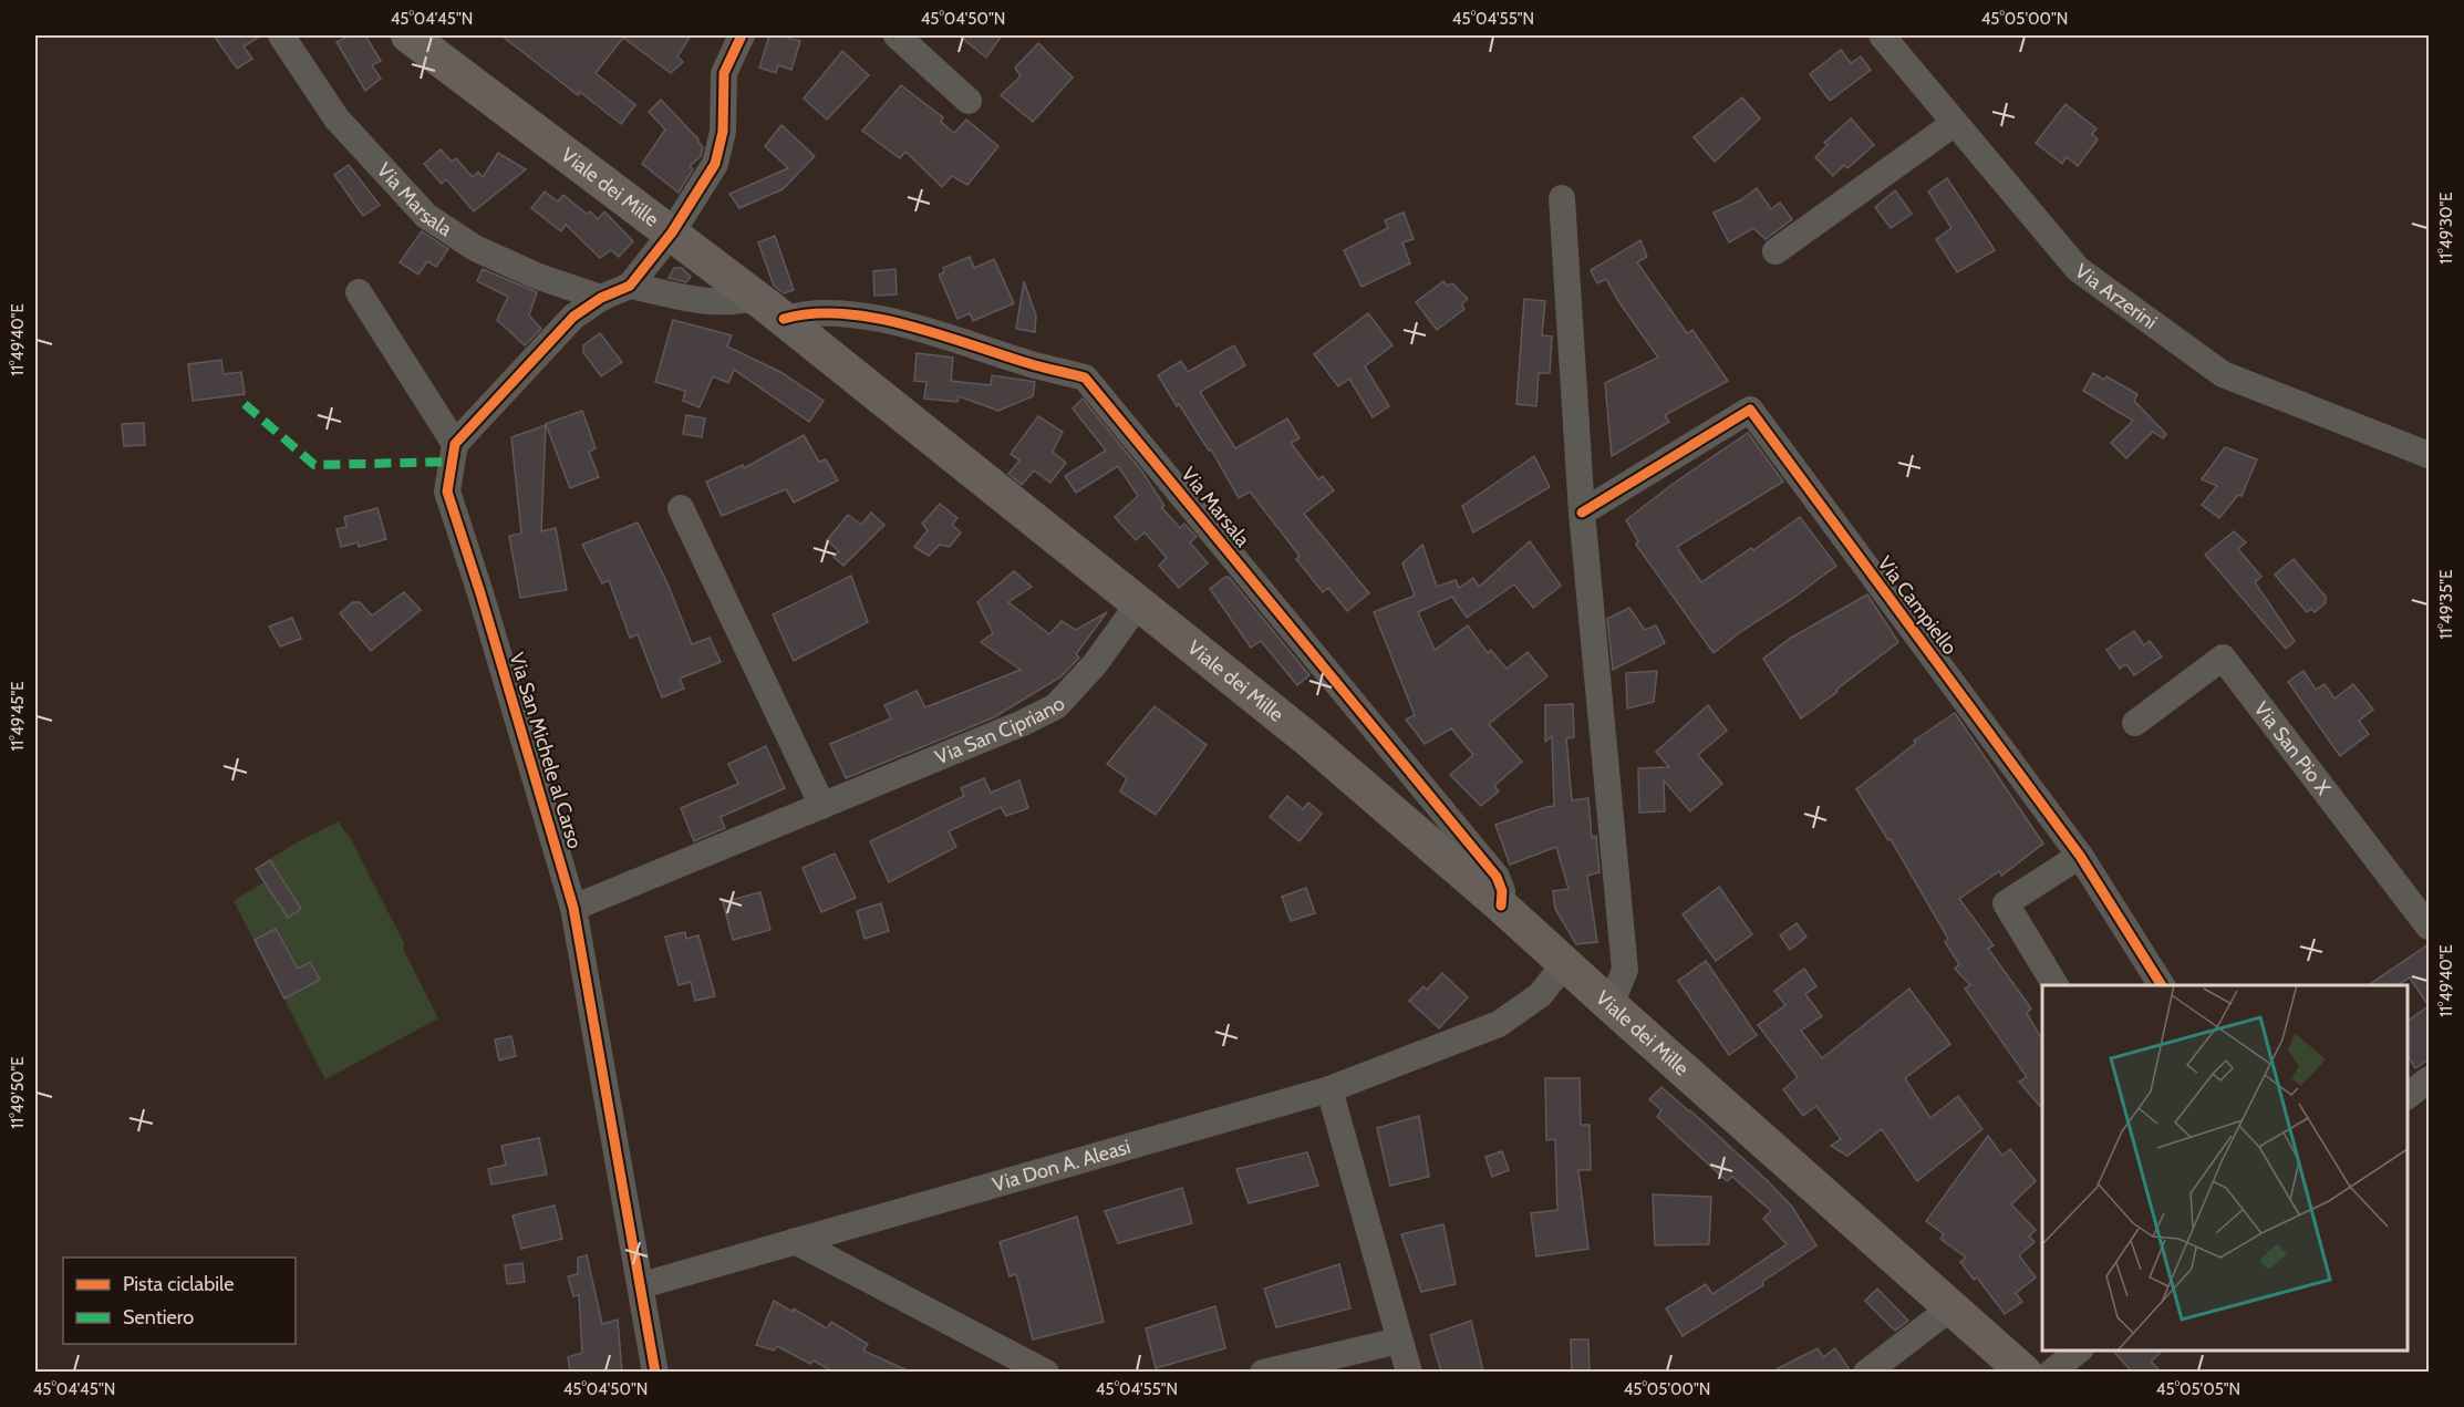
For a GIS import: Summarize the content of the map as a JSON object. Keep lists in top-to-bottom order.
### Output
{
  "streets": {
    "main road": ["Viale dei Mille"],
    "street": [
      "Via Marsala",
      "Via Arzerini",
      "Via Campiello",
      "Via San Cipriano",
      "Via San Pio X",
      "Via San Michele al Carso",
      "Via Don A. Aleasi"
    ]
  },
  "crossings": [
    ["Viale dei Mille", "Via Marsala"],
    ["Viale dei Mille", "Via San Cipriano"],
    ["Viale dei Mille", "Via Don A. Aleasi"],
    ["Via San Cipriano", "Via San Michele al Carso"],
    ["Via San Michele al Carso", "Via Don A. Aleasi"]
  ],
  "legend": ["Pista ciclabile", "Sentiero"],
  "coordinates": [
    "45°04'45\"N",
    "45°04'50\"N",
    "45°04'55\"N",
    "45°05'00\"N",
    "11°49'30\"E",
    "11°49'40\"E",
    "11°49'35\"E",
    "11°49'45\"E",
    "11°49'50\"E",
    "45°05'05\"N"
  ]
}
